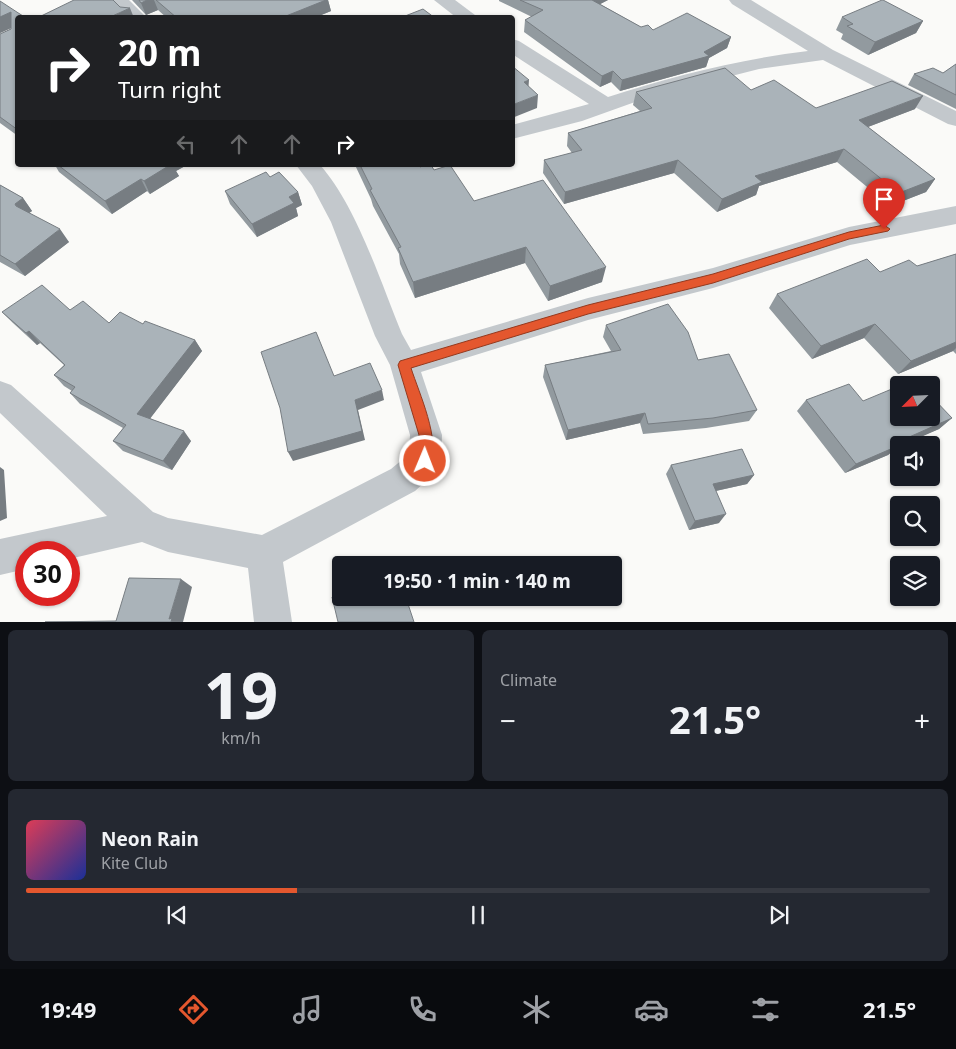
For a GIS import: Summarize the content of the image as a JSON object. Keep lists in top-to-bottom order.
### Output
{
  "north": "bottom left",
  "page": {
    "turn": ["20 m", "Turn right"],
    "limit": "30",
    "trip": "19:50 · 1 min · 140 m",
    "tile": [
      ["19", "km/h"],
      "Climate"
    ],
    "heat": ["−", "21.5°", "+"],
    "song": ["Neon Rain", "Kite Club"],
    "tabs": ["19:49", "21.5°"]
  }
}
